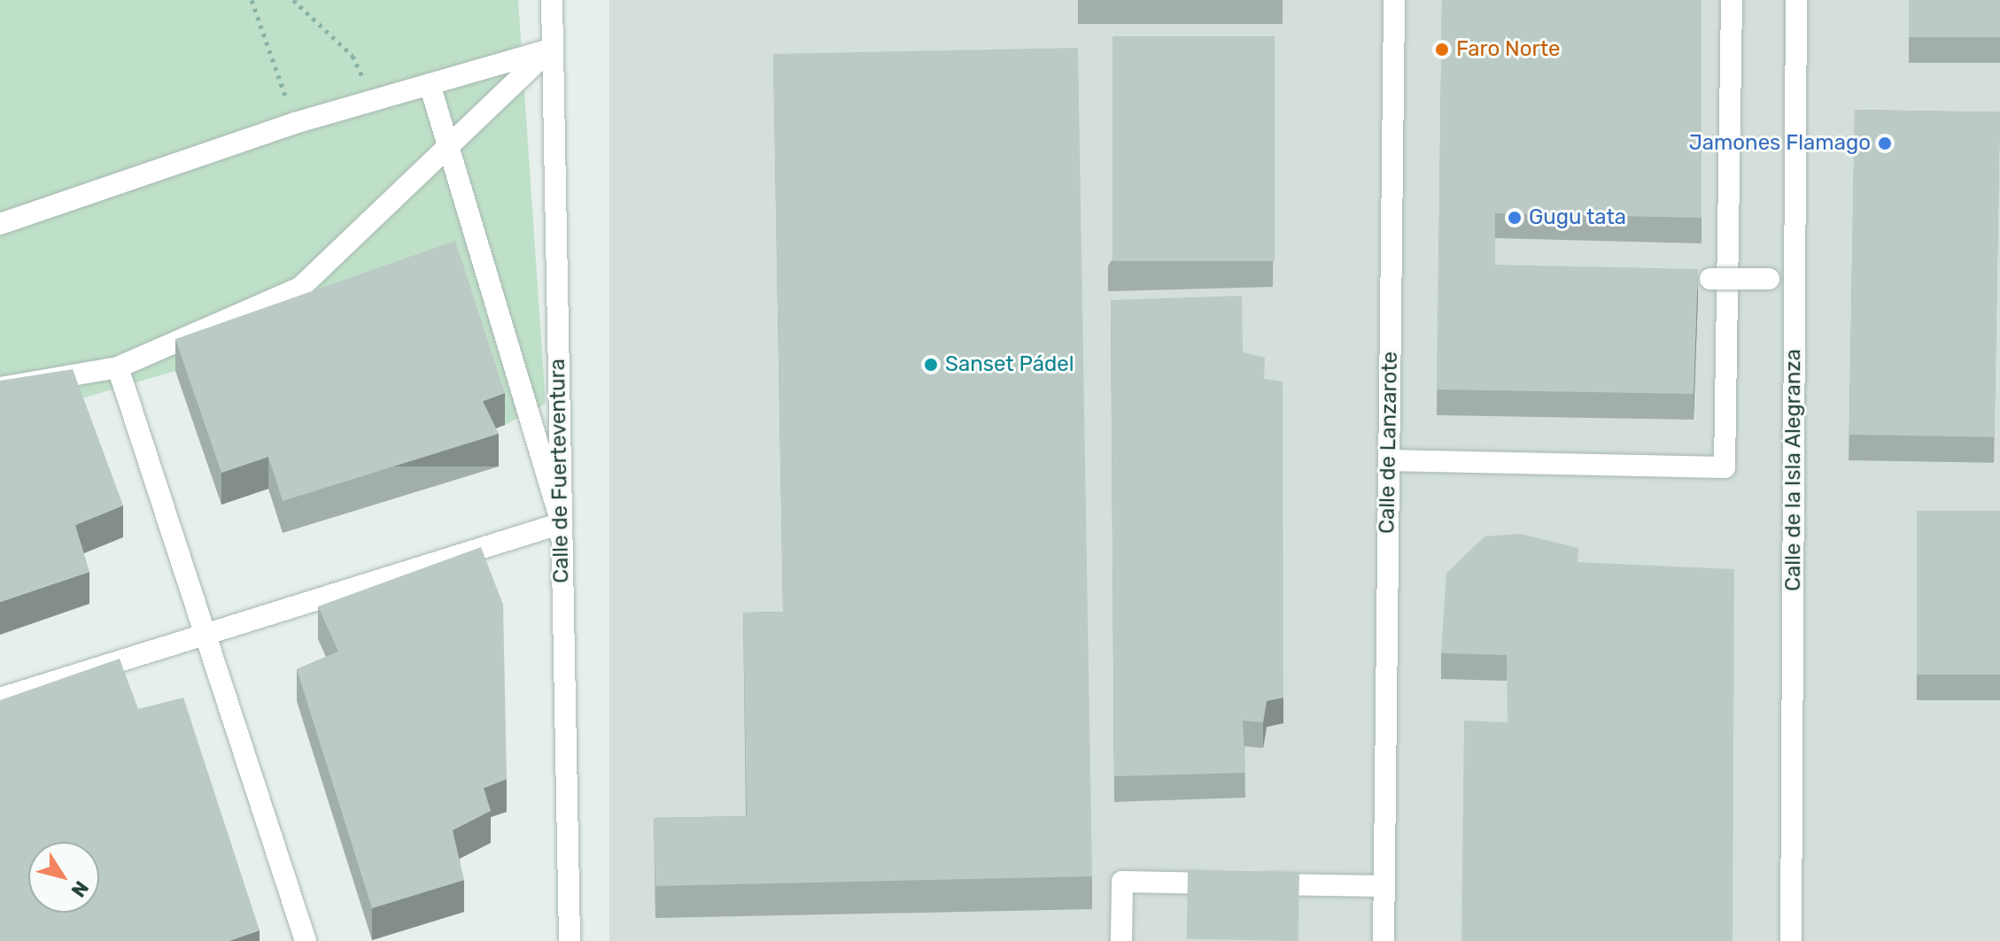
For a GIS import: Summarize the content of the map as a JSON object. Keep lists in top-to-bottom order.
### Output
{
  "streets": {
    "street": ["Calle de Lanzarote", "Calle de la Isla Alegranza", "Calle de Fuerteventura"]
  },
  "places": [
    "Faro Norte",
    "Jamones Flamago",
    "Gugu tata",
    "Sanset Pádel"
  ],
  "north": "bottom right"
}
